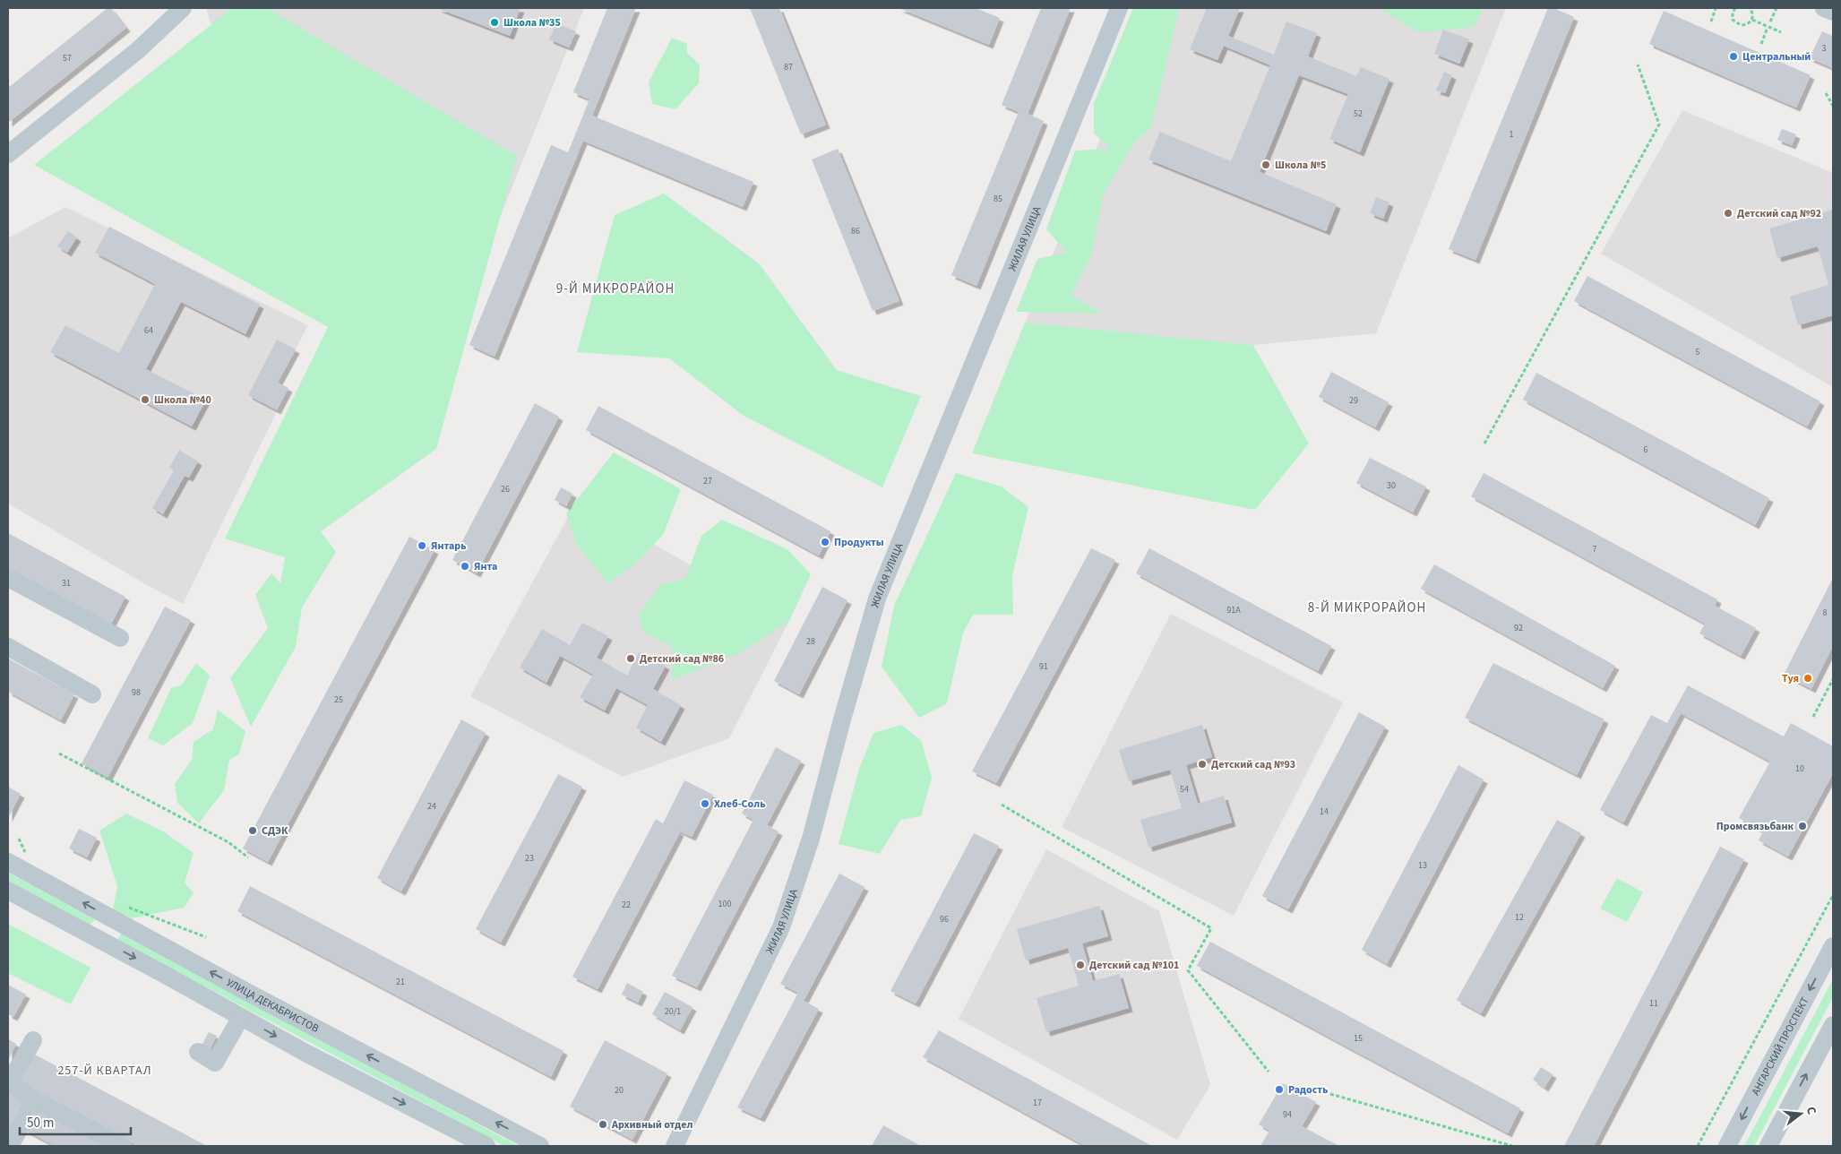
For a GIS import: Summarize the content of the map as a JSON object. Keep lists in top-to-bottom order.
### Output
{
  "streets": {
    "street": ["ЖИЛАЯ УЛИЦА", "УЛИЦА ДЕКАБРИСТОВ", "АНГАРСКИЙ ПРОСПЕКТ"]
  },
  "districts": ["9-Й МИКРОРАЙОН", "8-Й МИКРОРАЙОН", "257-Й КВАРТАЛ"],
  "places": [
    "Школа №35",
    "Центральный",
    "Школа №5",
    "Детский сад №92",
    "Школа №40",
    "Продукты",
    "Янтарь",
    "Янта",
    "Детский сад №86",
    "Туя",
    "Детский сад №93",
    "Хлеб-Соль",
    "Промсвязьбанк",
    "СДЭК",
    "Детский сад №101",
    "Радость",
    "Архивный отдел"
  ],
  "house_numbers": [
    "3",
    "57",
    "87",
    "52",
    "1",
    "85",
    "86",
    "64",
    "5",
    "29",
    "6",
    "27",
    "30",
    "26",
    "7",
    "31",
    "91А",
    "8",
    "92",
    "28",
    "91",
    "98",
    "25",
    "10",
    "54",
    "24",
    "14",
    "23",
    "13",
    "100",
    "22",
    "12",
    "96",
    "21",
    "11",
    "20/1",
    "15",
    "20",
    "17",
    "94"
  ],
  "scale_bar": "50 m",
  "north": "right"
}
